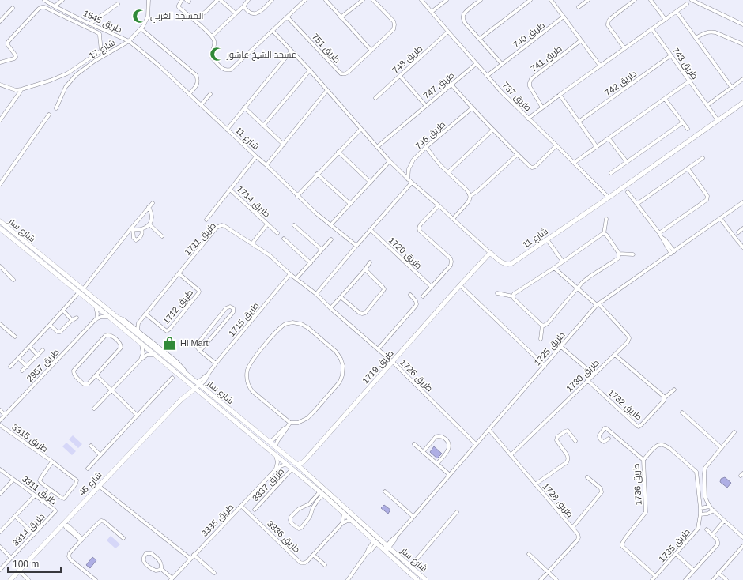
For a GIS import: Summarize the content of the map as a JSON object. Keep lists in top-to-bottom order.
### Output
{
  "streets": {
    "street": [
      "طريق 1545",
      "طريق 740",
      "طريق 751",
      "شارع 17",
      "طريق 741",
      "طريق 748",
      "طريق 743",
      "طريق 742",
      "طريق 747",
      "طريق 737",
      "طريق 746",
      "شارع 11",
      "طريق 1714",
      "شارع سار",
      "طريق 1711",
      "طريق 1720",
      "طريق 1712",
      "طريق 1715",
      "طريق 1725",
      "طريق 2957",
      "طريق 1719",
      "طريق 1726",
      "طريق 1730",
      "طريق 1732",
      "طريق 3315",
      "شارع 45",
      "طريق 3337",
      "طريق 1736",
      "طريق 3311",
      "طريق 1728",
      "طريق 3335",
      "طريق 3314",
      "طريق 3336",
      "طريق 1735"
    ]
  },
  "crossings": [
    ["طريق 1545", "شارع 17"],
    ["طريق 1545", "شارع 11"],
    ["طريق 740", "طريق 737"],
    ["شارع 17", "شارع 11"],
    ["طريق 748", "طريق 747"],
    ["طريق 748", "طريق 737"],
    ["طريق 743", "طريق 742"],
    ["طريق 743", "شارع 11"],
    ["طريق 747", "طريق 737"],
    ["طريق 737", "شارع 11"],
    ["طريق 746", "شارع 11"],
    ["شارع 11", "طريق 1714"],
    ["شارع 11", "طريق 1719"],
    ["طريق 1714", "طريق 1711"],
    ["شارع سار", "طريق 1715"],
    ["شارع سار", "طريق 1725"],
    ["شارع سار", "طريق 1719"],
    ["شارع سار", "شارع 45"],
    ["شارع سار", "طريق 3337"],
    ["شارع سار", "طريق 3335"],
    ["طريق 1711", "طريق 1712"],
    ["طريق 1711", "طريق 1715"],
    ["طريق 1711", "طريق 1726"],
    ["طريق 1715", "شارع 45"],
    ["طريق 1725", "طريق 1726"],
    ["طريق 1725", "طريق 1730"],
    ["طريق 1725", "طريق 1728"],
    ["طريق 1719", "طريق 1726"],
    ["طريق 1730", "طريق 1732"],
    ["طريق 1730", "طريق 1728"],
    ["طريق 1736", "طريق 1735"],
    ["طريق 3311", "طريق 3314"],
    ["طريق 3335", "طريق 3336"]
  ],
  "places": {
    "mosque": ["المسجد الغربي", "مسجد الشيخ عاشور"],
    "shop": ["Hi Mart"]
  },
  "scale_bar": "100 m"
}
